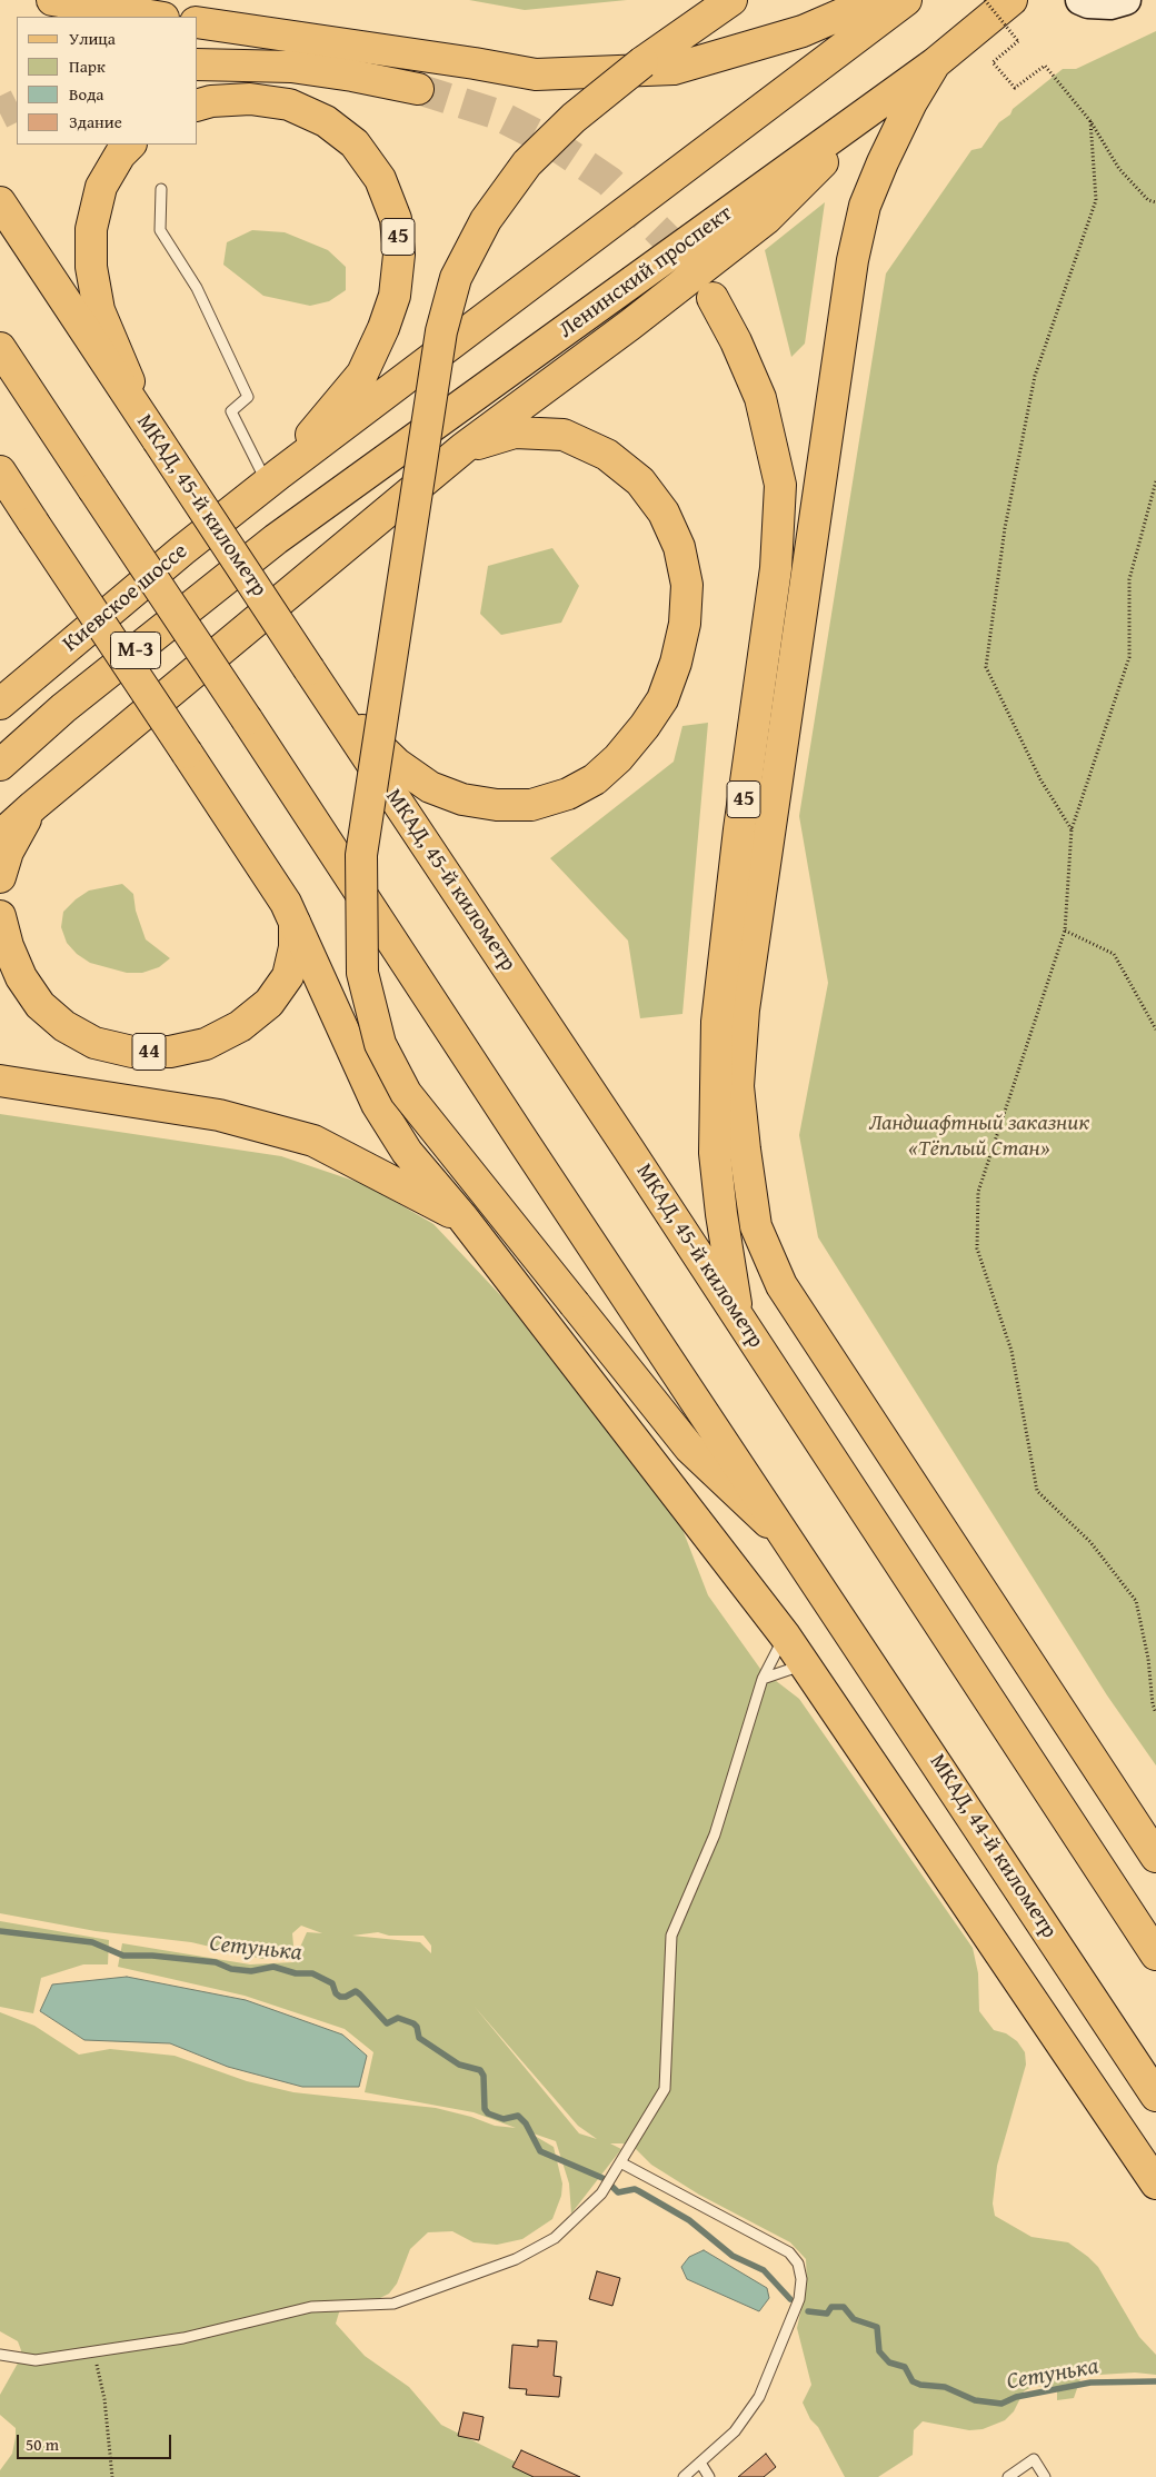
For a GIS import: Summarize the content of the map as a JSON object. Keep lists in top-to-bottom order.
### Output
{
  "streets": {
    "main road": [
      "45",
      "Ленинский проспект",
      "МКАД, 45-й километр",
      "Киевское шоссе",
      "М-3",
      "44",
      "МКАД, 44-й километр"
    ]
  },
  "crossings": [
    ["45", "МКАД, 45-й километр"],
    ["45", "Киевское шоссе"],
    ["Ленинский проспект", "Киевское шоссе"]
  ],
  "water": ["Сетунька"],
  "parks": ["Ландшафтный заказник «Тёплый Стан»"],
  "legend": [
    "Улица",
    "Парк",
    "Вода",
    "Здание"
  ],
  "scale_bar": "50 m"
}
